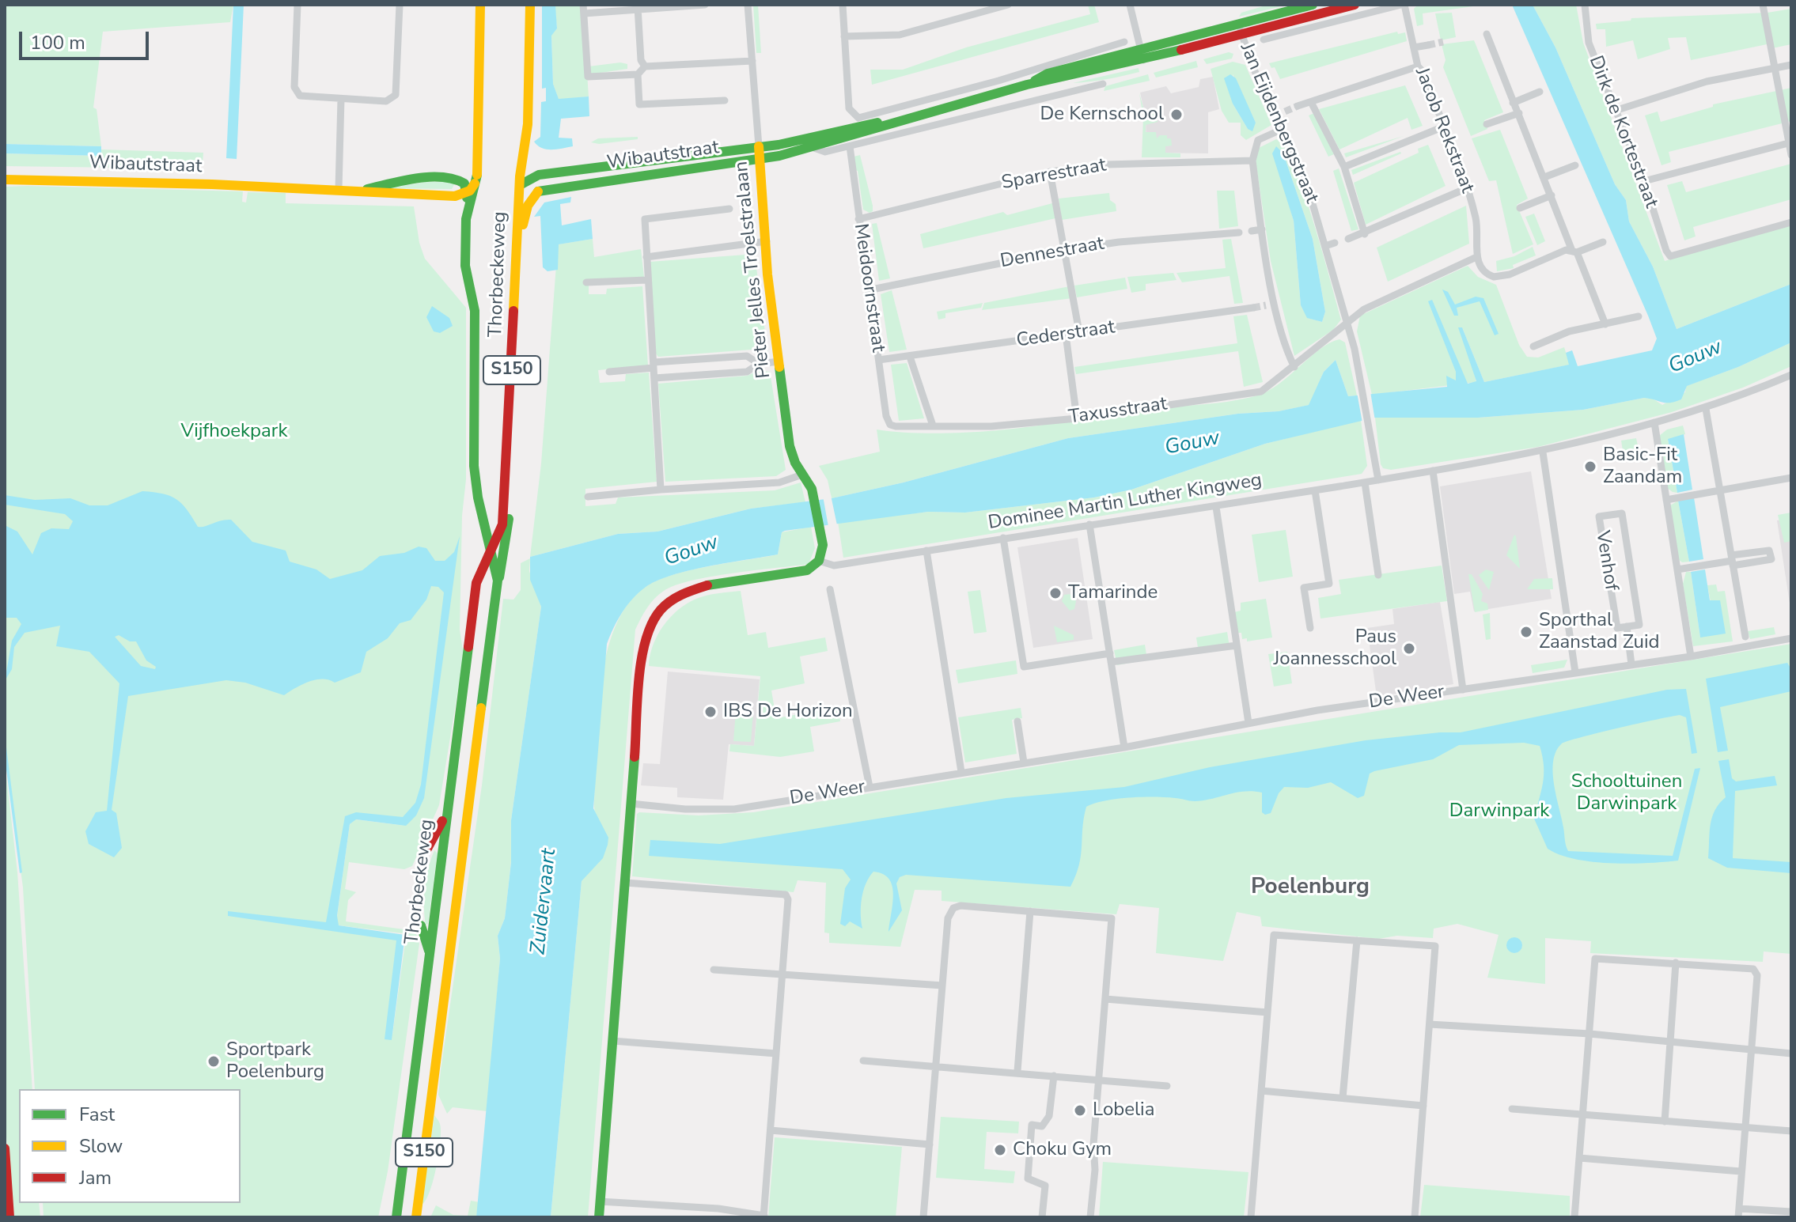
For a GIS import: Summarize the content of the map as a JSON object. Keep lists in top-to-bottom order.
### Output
{
  "streets": {
    "main road": [
      "Wibautstraat",
      "Pieter Jelles Troelstralaan",
      "Thorbeckeweg",
      "S150",
      "Dominee Martin Luther Kingweg"
    ],
    "street": [
      "Jan Eijdenbergstraat",
      "Jacob Rekstraat",
      "Dirk de Kortestraat",
      "Sparrestraat",
      "Dennestraat",
      "Meidoornstraat",
      "Cederstraat",
      "Taxusstraat",
      "Venhof",
      "De Weer"
    ]
  },
  "crossings": [
    ["Jan Eijdenbergstraat", "Wibautstraat"],
    ["Jan Eijdenbergstraat", "Dominee Martin Luther Kingweg"],
    ["Wibautstraat", "Pieter Jelles Troelstralaan"],
    ["Wibautstraat", "Thorbeckeweg"],
    ["Wibautstraat", "S150"],
    ["Sparrestraat", "Meidoornstraat"],
    ["Dennestraat", "Meidoornstraat"],
    ["Pieter Jelles Troelstralaan", "Dominee Martin Luther Kingweg"],
    ["Thorbeckeweg", "S150"],
    ["Meidoornstraat", "Cederstraat"],
    ["Meidoornstraat", "Taxusstraat"],
    ["Dominee Martin Luther Kingweg", "De Weer"],
    ["Venhof", "De Weer"]
  ],
  "districts": ["Poelenburg"],
  "water": ["Gouw", "Zuidervaart"],
  "parks": ["Vijfhoekpark", "Schooltuinen Darwinpark", "Darwinpark"],
  "places": [
    "De Kernschool",
    "Basic-Fit Zaandam",
    "Tamarinde",
    "Sporthal Zaanstad Zuid",
    "Paus Joannesschool",
    "IBS De Horizon",
    "Sportpark Poelenburg",
    "Lobelia",
    "Choku Gym"
  ],
  "legend": ["Fast", "Slow", "Jam"],
  "scale_bar": "100 m"
}
